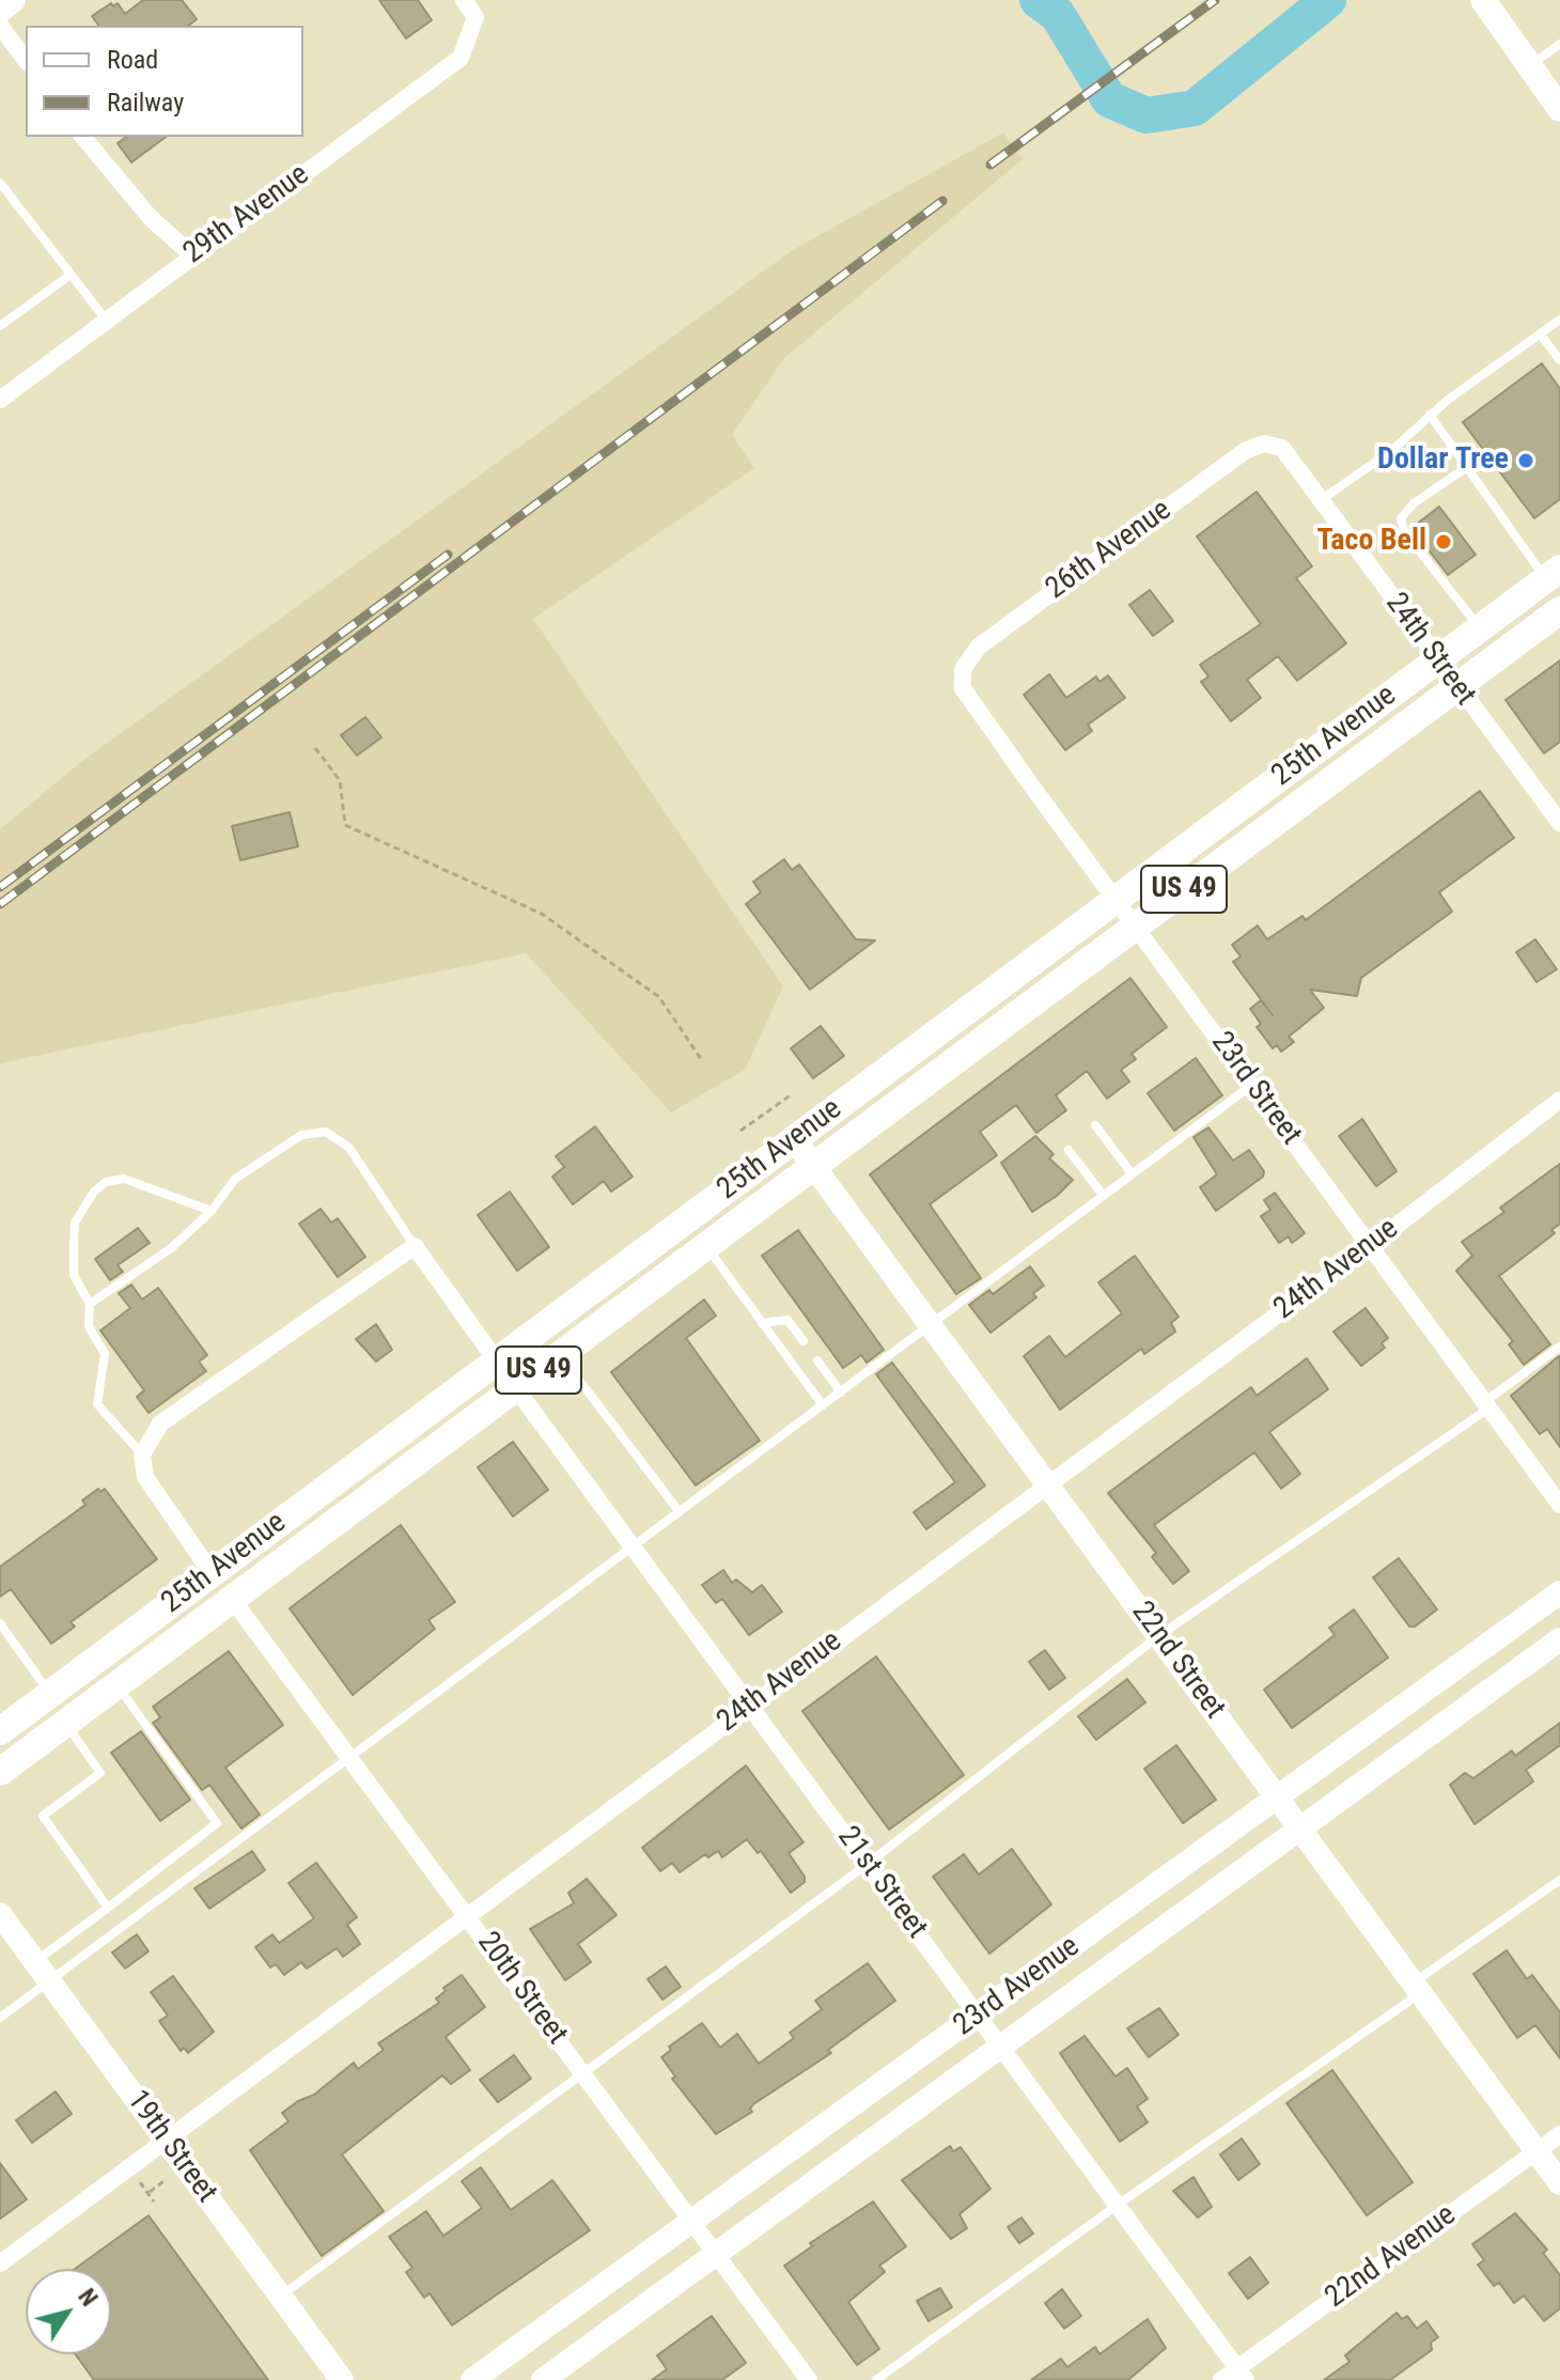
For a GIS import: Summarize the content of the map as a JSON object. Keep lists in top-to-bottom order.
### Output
{
  "streets": {
    "main road": ["25th Avenue", "US 49"],
    "street": [
      "29th Avenue",
      "26th Avenue",
      "24th Street",
      "23rd Street",
      "24th Avenue",
      "22nd Street",
      "21st Street",
      "23rd Avenue",
      "20th Street",
      "19th Street",
      "22nd Avenue"
    ]
  },
  "crossings": [
    ["26th Avenue", "24th Street"],
    ["26th Avenue", "23rd Street"],
    ["24th Street", "25th Avenue"],
    ["25th Avenue", "23rd Street"],
    ["25th Avenue", "22nd Street"],
    ["25th Avenue", "21st Street"],
    ["25th Avenue", "20th Street"],
    ["23rd Street", "24th Avenue"],
    ["24th Avenue", "22nd Street"],
    ["24th Avenue", "21st Street"],
    ["24th Avenue", "20th Street"],
    ["24th Avenue", "19th Street"],
    ["22nd Street", "23rd Avenue"],
    ["22nd Street", "22nd Avenue"],
    ["21st Street", "23rd Avenue"],
    ["21st Street", "22nd Avenue"],
    ["23rd Avenue", "20th Street"]
  ],
  "places": ["Dollar Tree", "Taco Bell"],
  "legend": ["Road", "Railway"],
  "north": "top right"
}
